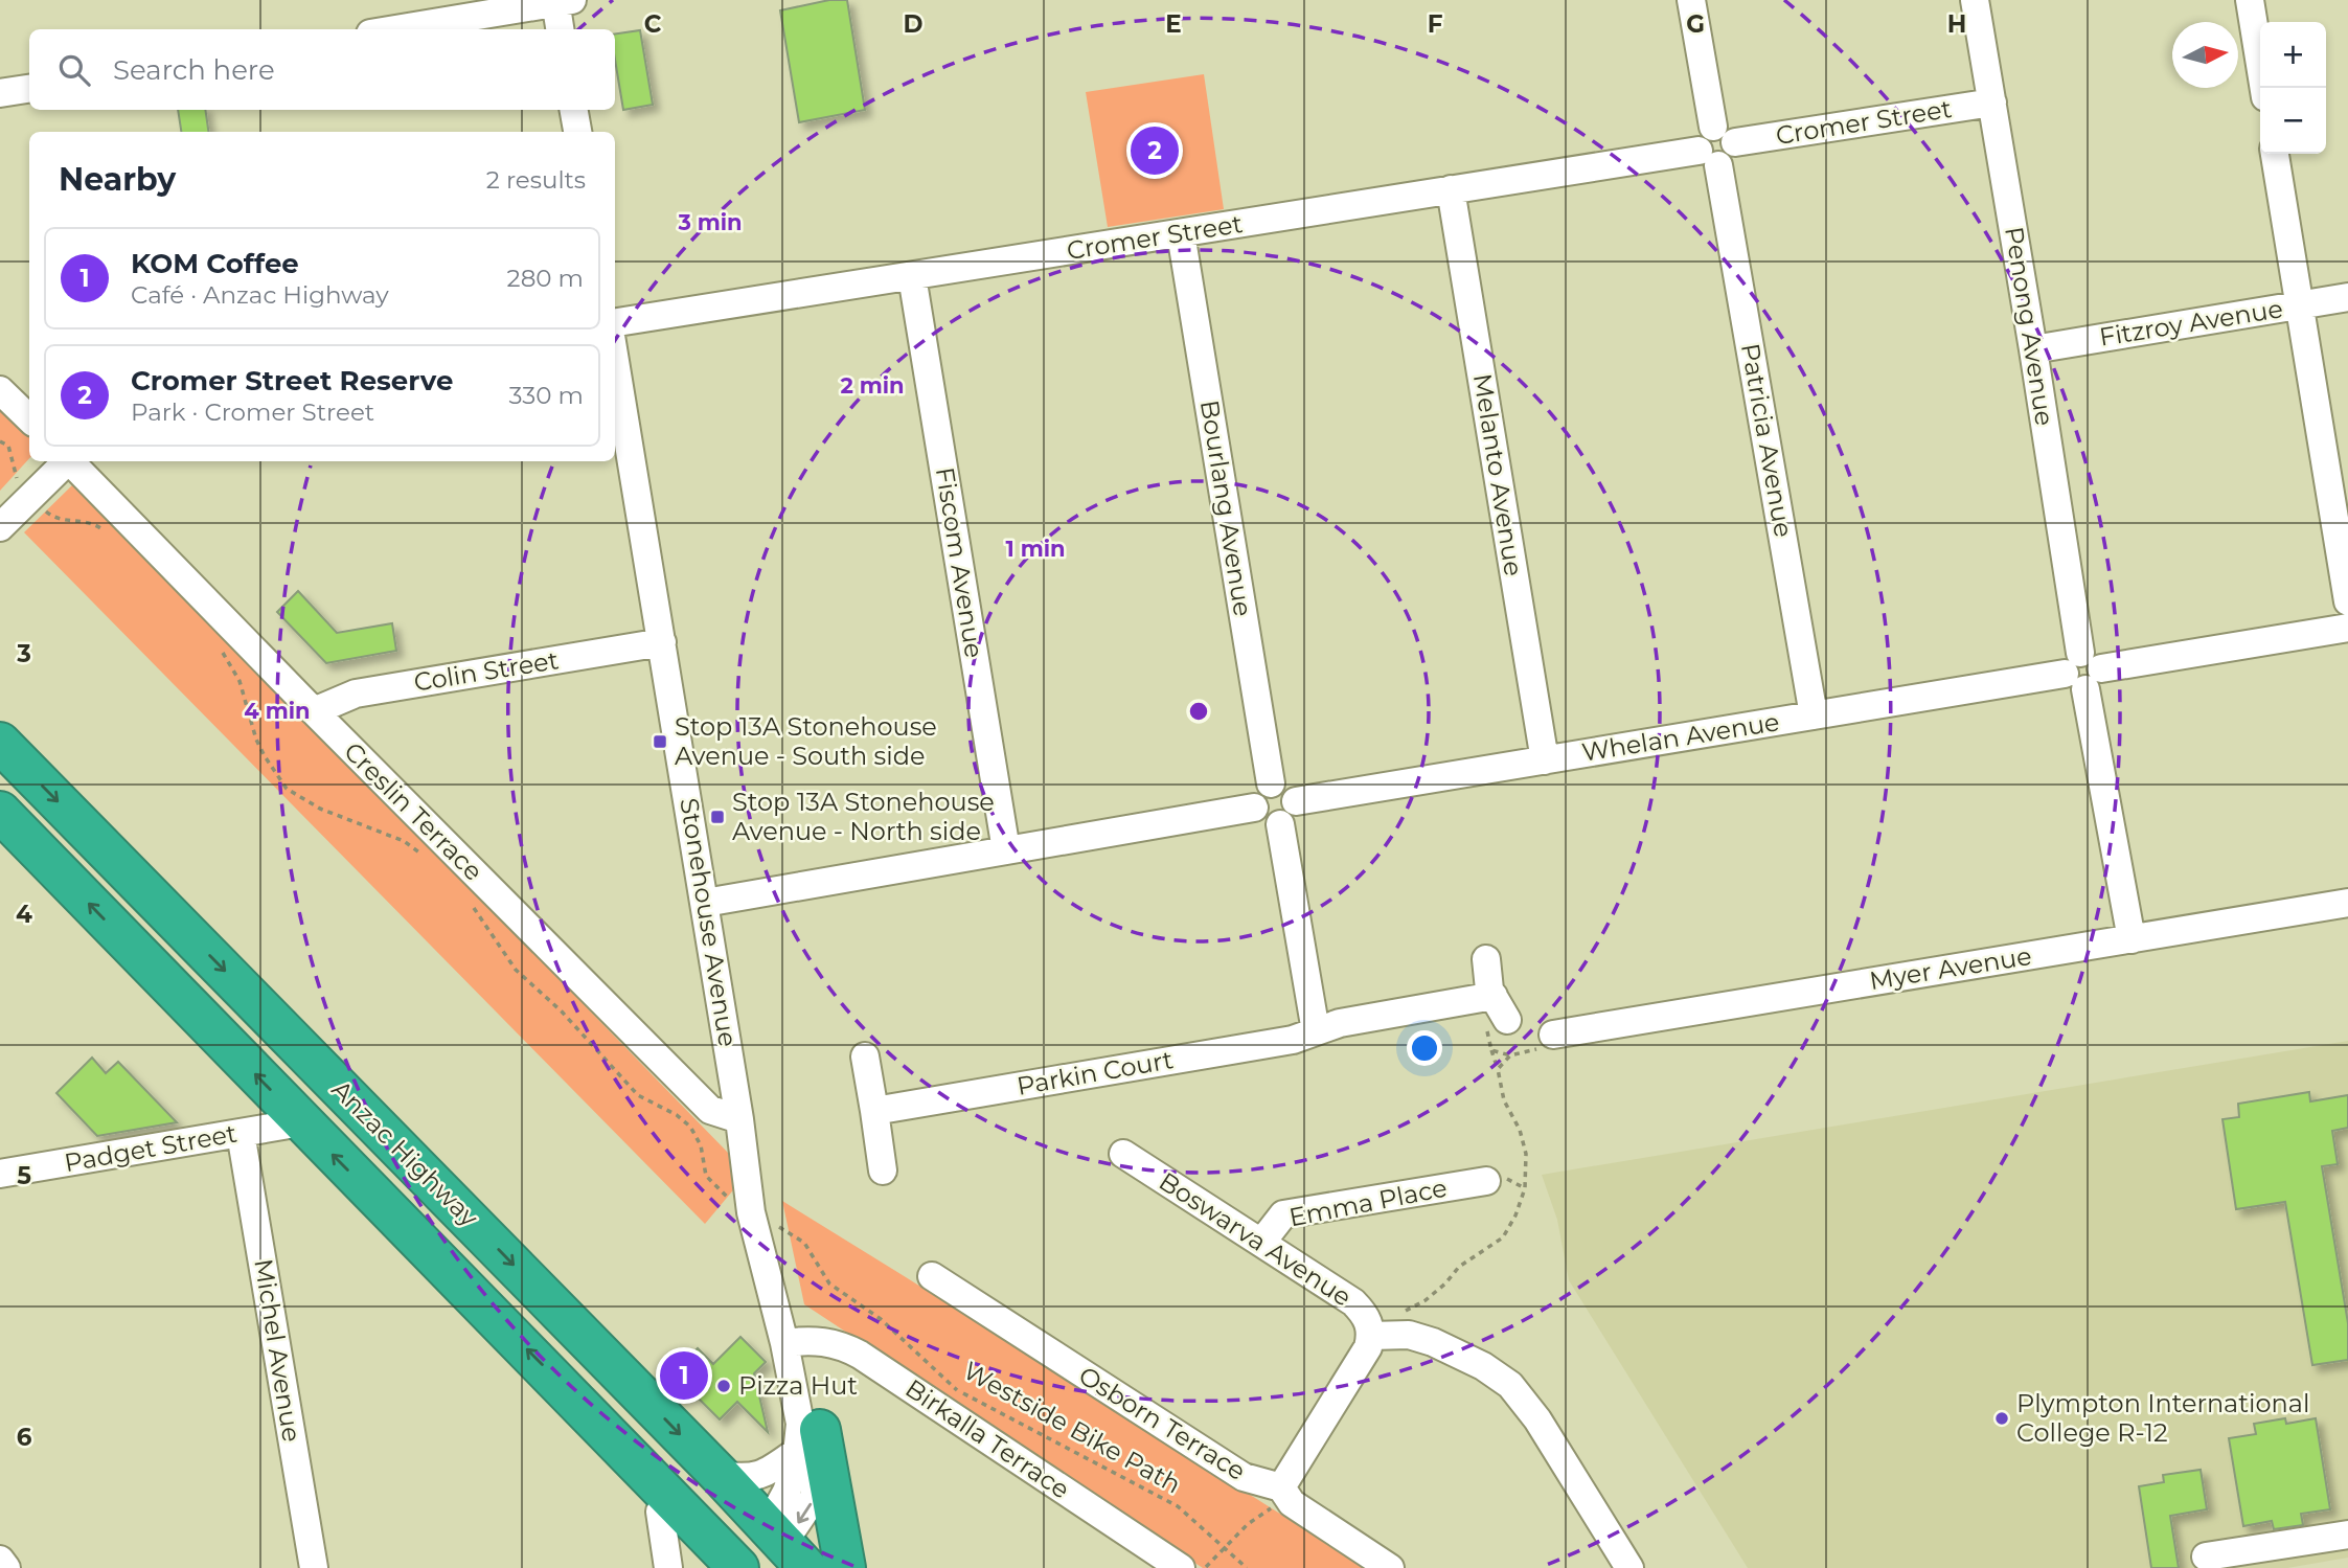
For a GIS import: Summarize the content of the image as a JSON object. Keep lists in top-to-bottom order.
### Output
{
  "streets": {
    "highway": ["Anzac Highway"],
    "street": [
      "Cromer Street",
      "Fitzroy Avenue",
      "Penong Avenue",
      "Patricia Avenue",
      "Melanto Avenue",
      "Bourlang Avenue",
      "Fiscom Avenue",
      "Colin Street",
      "Whelan Avenue",
      "Creslin Terrace",
      "Stonehouse Avenue",
      "Myer Avenue",
      "Parkin Court",
      "Padget Street",
      "Emma Place",
      "Boswarva Avenue",
      "Michel Avenue",
      "Osborn Terrace",
      "Birkalla Terrace"
    ],
    "path": ["Westside Bike Path"]
  },
  "crossings": [
    ["Cromer Street", "Penong Avenue"],
    ["Cromer Street", "Patricia Avenue"],
    ["Cromer Street", "Melanto Avenue"],
    ["Cromer Street", "Bourlang Avenue"],
    ["Cromer Street", "Fiscom Avenue"],
    ["Fitzroy Avenue", "Penong Avenue"],
    ["Penong Avenue", "Whelan Avenue"],
    ["Penong Avenue", "Myer Avenue"],
    ["Patricia Avenue", "Whelan Avenue"],
    ["Melanto Avenue", "Whelan Avenue"],
    ["Bourlang Avenue", "Whelan Avenue"],
    ["Colin Street", "Creslin Terrace"],
    ["Colin Street", "Stonehouse Avenue"],
    ["Creslin Terrace", "Stonehouse Avenue"],
    ["Stonehouse Avenue", "Anzac Highway"],
    ["Stonehouse Avenue", "Birkalla Terrace"],
    ["Padget Street", "Anzac Highway"],
    ["Padget Street", "Michel Avenue"],
    ["Emma Place", "Boswarva Avenue"]
  ],
  "places": {
    "transit": ["Stop 13A Stonehouse Avenue - South side", "Stop 13A Stonehouse Avenue - North side"],
    "other": ["Pizza Hut", "Plympton International College R-12"]
  },
  "north": "right",
  "page": {
    "map_buttons": ["+", "−"],
    "search": "Search here",
    "pins": ["2", "1"],
    "heading": ["Nearby", "2 results"],
    "list": [
      {
        "mark": "1",
        "name": "KOM Coffee",
        "note": "Café · Anzac Highway",
        "value": "280 m"
      },
      {
        "mark": "2",
        "name": "Cromer Street Reserve",
        "note": "Park · Cromer Street",
        "value": "330 m"
      }
    ]
  },
  "grid": {
    "columns": [
      "C",
      "D",
      "E",
      "F",
      "G",
      "H"
    ],
    "rows": [
      "3",
      "4",
      "5",
      "6"
    ]
  },
  "rings": [
    "3 min",
    "2 min",
    "1 min",
    "4 min"
  ]
}
